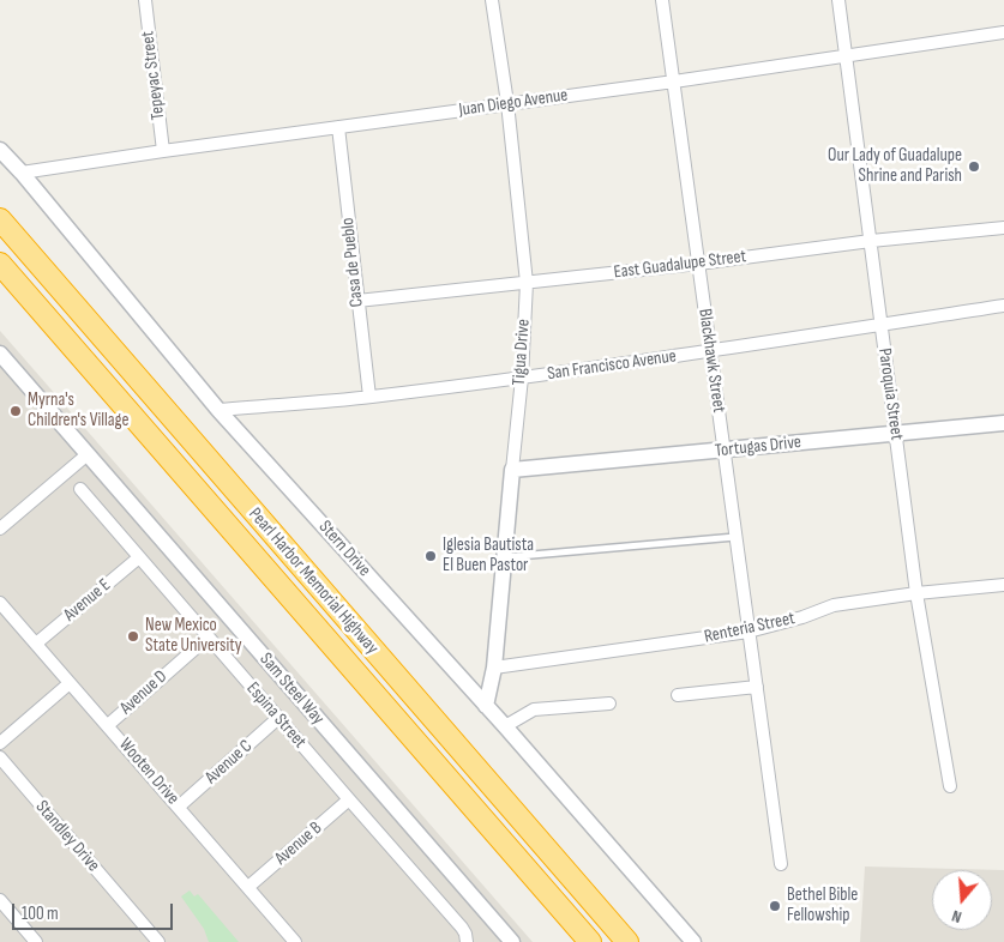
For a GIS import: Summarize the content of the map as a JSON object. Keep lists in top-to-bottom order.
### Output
{
  "streets": {
    "highway": ["Pearl Harbor Memorial Highway"],
    "street": [
      "Tepeyac Street",
      "Juan Diego Avenue",
      "Casa de Pueblo",
      "East Guadalupe Street",
      "Tigua Drive",
      "Blackhawk Street",
      "San Francisco Avenue",
      "Paroquia Street",
      "Tortugas Drive",
      "Stern Drive",
      "Avenue E",
      "Renteria Street",
      "Sam Steel Way",
      "Avenue D",
      "Espina Street",
      "Avenue C",
      "Wooten Drive",
      "Standley Drive",
      "Avenue B"
    ]
  },
  "crossings": [
    ["Tepeyac Street", "Juan Diego Avenue"],
    ["Juan Diego Avenue", "Casa de Pueblo"],
    ["Juan Diego Avenue", "Tigua Drive"],
    ["Juan Diego Avenue", "Blackhawk Street"],
    ["Juan Diego Avenue", "Paroquia Street"],
    ["Juan Diego Avenue", "Stern Drive"],
    ["Casa de Pueblo", "East Guadalupe Street"],
    ["Casa de Pueblo", "San Francisco Avenue"],
    ["East Guadalupe Street", "Tigua Drive"],
    ["East Guadalupe Street", "Blackhawk Street"],
    ["East Guadalupe Street", "Paroquia Street"],
    ["Tigua Drive", "San Francisco Avenue"],
    ["Tigua Drive", "Tortugas Drive"],
    ["Tigua Drive", "Stern Drive"],
    ["Tigua Drive", "Renteria Street"],
    ["Blackhawk Street", "San Francisco Avenue"],
    ["Blackhawk Street", "Tortugas Drive"],
    ["Blackhawk Street", "Renteria Street"],
    ["San Francisco Avenue", "Paroquia Street"],
    ["San Francisco Avenue", "Stern Drive"],
    ["Paroquia Street", "Tortugas Drive"],
    ["Paroquia Street", "Renteria Street"],
    ["Avenue E", "Espina Street"],
    ["Avenue E", "Wooten Drive"],
    ["Avenue D", "Espina Street"],
    ["Avenue D", "Wooten Drive"],
    ["Espina Street", "Avenue C"],
    ["Espina Street", "Avenue B"],
    ["Avenue C", "Wooten Drive"],
    ["Wooten Drive", "Avenue B"]
  ],
  "places": [
    "Our Lady of Guadalupe Shrine and Parish",
    "Myrna's Children's Village",
    "Iglesia Bautista El Buen Pastor",
    "New Mexico State University",
    "Bethel Bible Fellowship"
  ],
  "scale_bar": "100 m",
  "north": "bottom"
}
